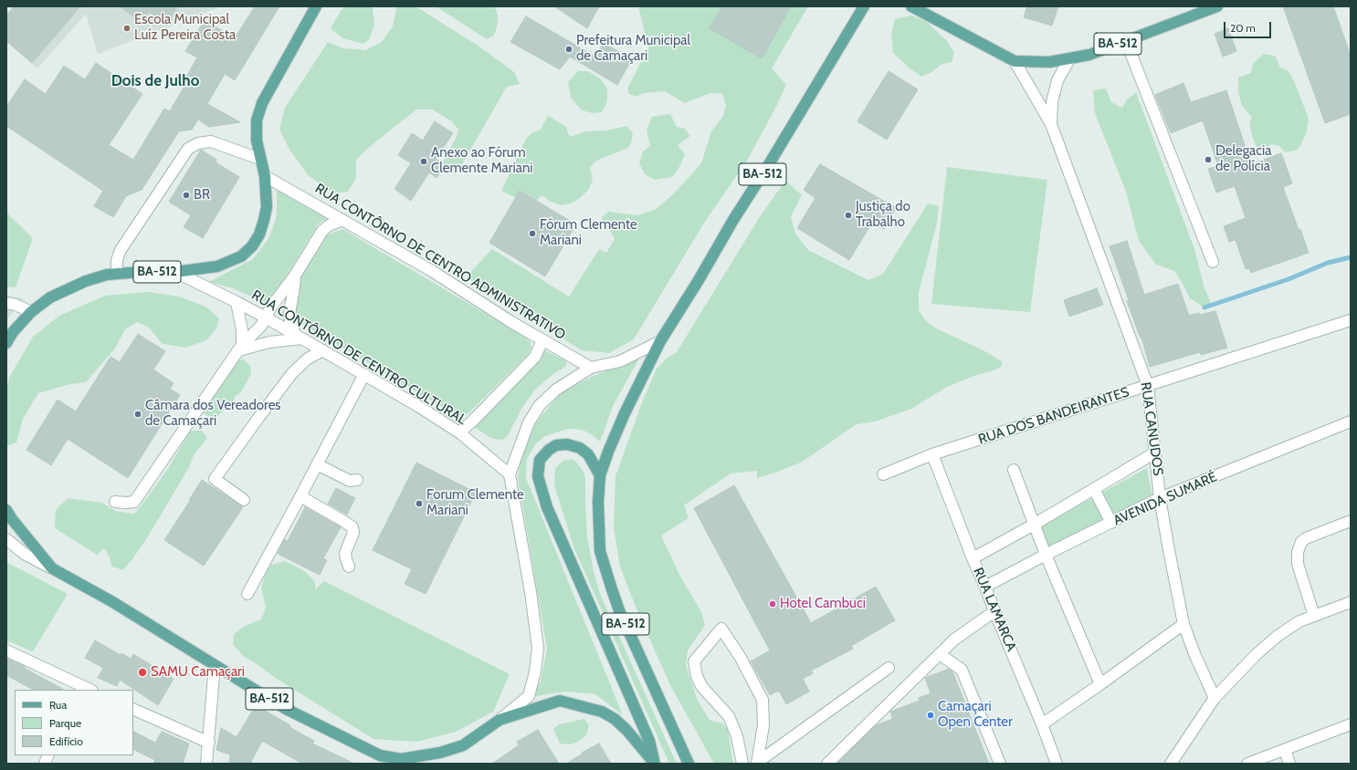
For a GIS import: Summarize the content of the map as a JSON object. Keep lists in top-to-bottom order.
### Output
{
  "streets": {
    "main road": ["BA-512", "RUA CONTÔRNO DE CENTRO CULTURAL"],
    "street": [
      "RUA CONTÔRNO DE CENTRO ADMINISTRATIVO",
      "RUA DOS BANDEIRANTES",
      "RUA CANUDOS",
      "AVENIDA SUMARÉ",
      "RUA LAMARCA"
    ]
  },
  "crossings": [
    ["BA-512", "RUA CONTÔRNO DE CENTRO ADMINISTRATIVO"],
    ["BA-512", "RUA CONTÔRNO DE CENTRO CULTURAL"],
    ["BA-512", "RUA CANUDOS"],
    ["RUA CONTÔRNO DE CENTRO ADMINISTRATIVO", "RUA CONTÔRNO DE CENTRO CULTURAL"],
    ["RUA DOS BANDEIRANTES", "RUA CANUDOS"],
    ["RUA DOS BANDEIRANTES", "RUA LAMARCA"],
    ["RUA CANUDOS", "AVENIDA SUMARÉ"],
    ["AVENIDA SUMARÉ", "RUA LAMARCA"]
  ],
  "districts": ["Dois de Julho"],
  "places": [
    "Escola Municipal Luíz Pereira Costa",
    "Prefeitura Municipal de Camaçari",
    "Delegacia de Polícia",
    "Anexo ao Fórum Clemente Mariani",
    "BR",
    "Justiça do Trabalho",
    "Fórum Clemente Mariani",
    "Câmara dos Vereadores de Camaçari",
    "Forum Clemente Mariani",
    "Hotel Cambuci",
    "SAMU Camaçari",
    "Camaçari Open Center"
  ],
  "legend": ["Rua", "Parque", "Edifício"],
  "scale_bar": "20 m"
}
